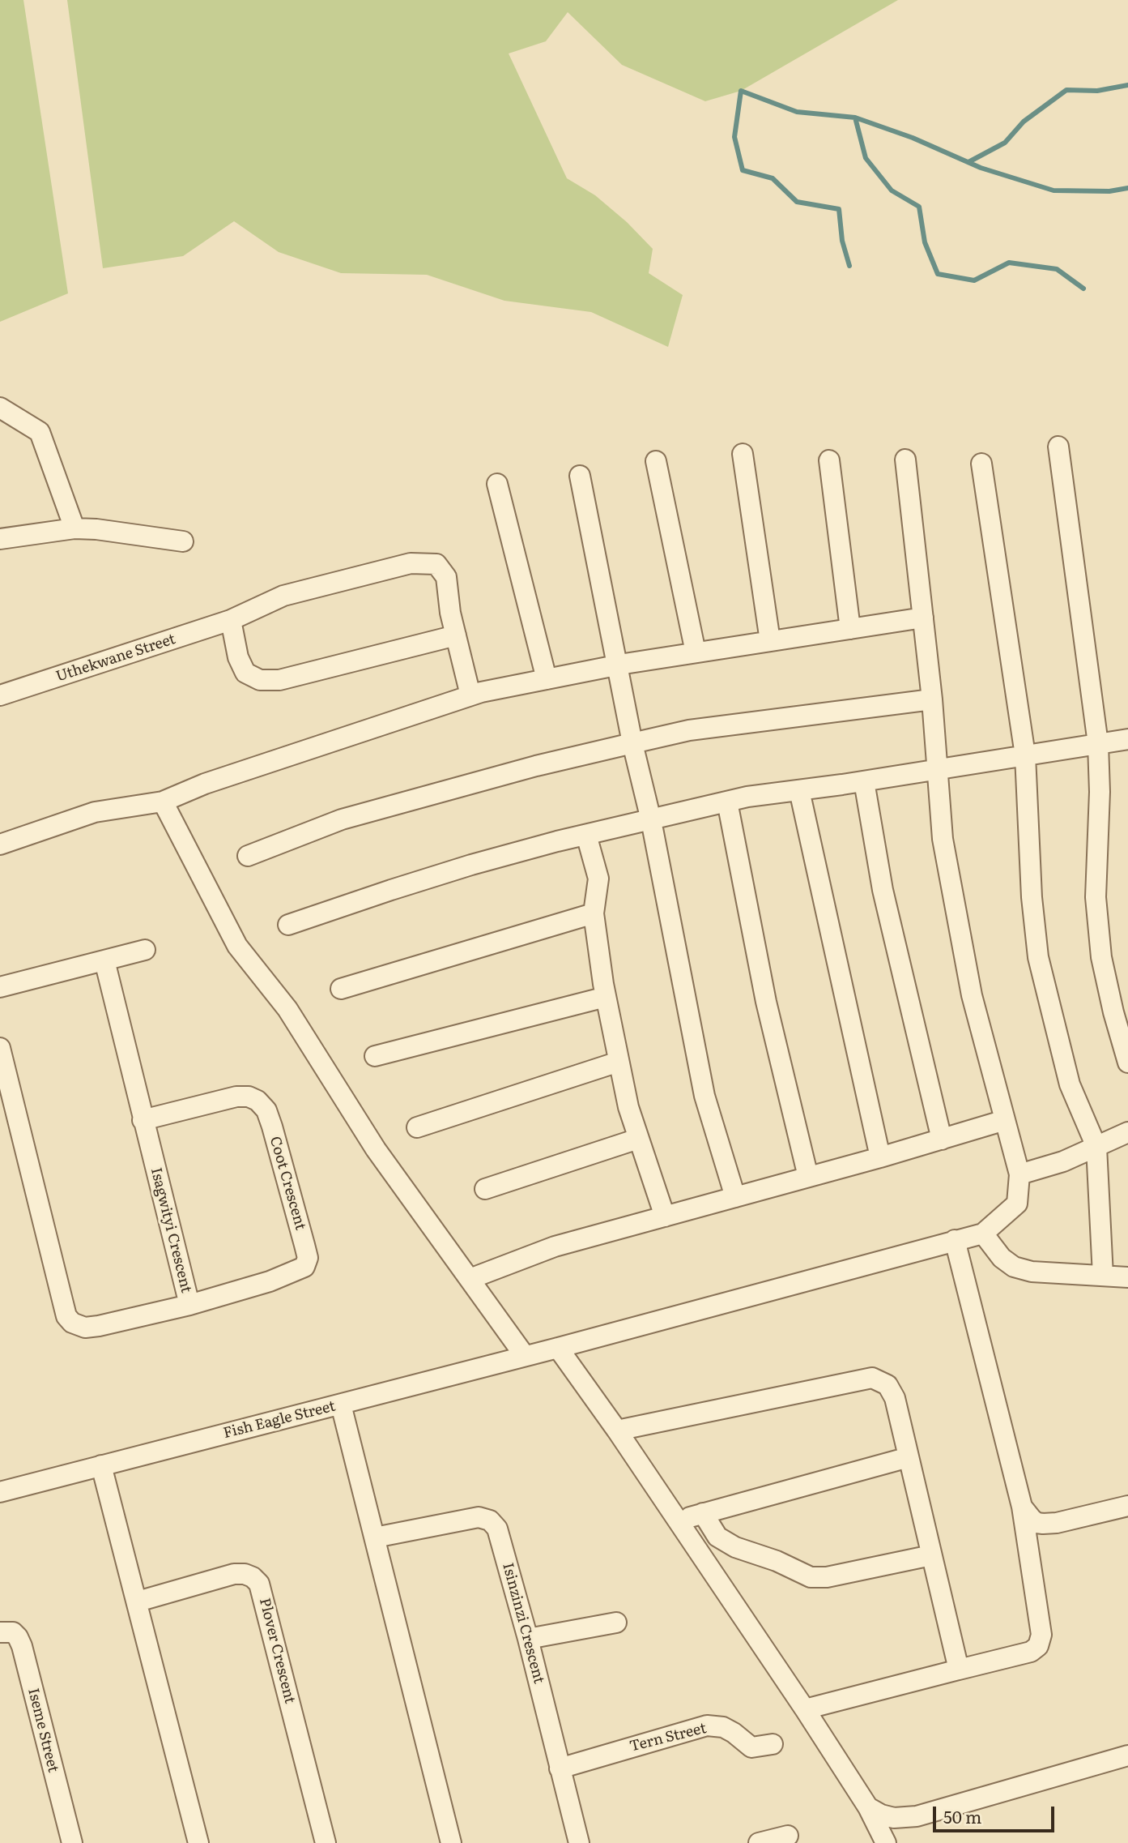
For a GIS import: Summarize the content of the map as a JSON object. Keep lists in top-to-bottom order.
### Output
{
  "streets": {
    "street": [
      "Uthekwane Street",
      "Coot Crescent",
      "Isagwityi Crescent",
      "Fish Eagle Street",
      "Isinzinzi Crescent",
      "Plover Crescent",
      "Iseme Street",
      "Tern Street"
    ]
  },
  "crossings": [
    ["Coot Crescent", "Isagwityi Crescent"],
    ["Isinzinzi Crescent", "Tern Street"]
  ],
  "scale_bar": "50 m"
}
